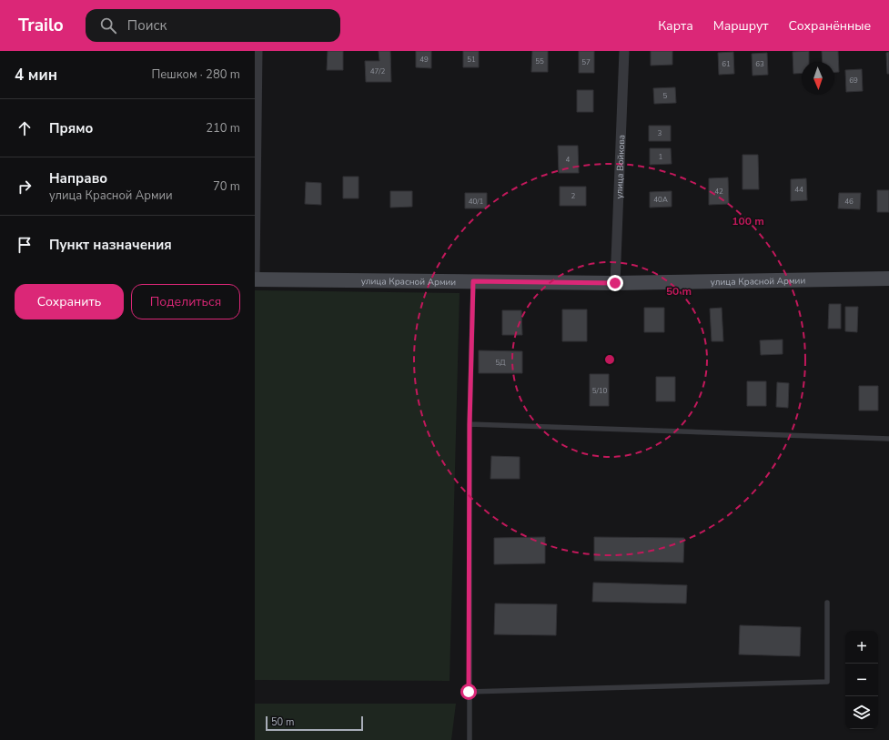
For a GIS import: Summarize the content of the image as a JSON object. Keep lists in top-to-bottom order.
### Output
{
  "streets": {
    "street": ["улица Войкова", "улица Красной Армии"]
  },
  "crossings": [
    ["улица Войкова", "улица Красной Армии"]
  ],
  "house_numbers": [
    "49",
    "51",
    "55",
    "57",
    "61",
    "63",
    "47/2",
    "69",
    "5",
    "3",
    "1",
    "4",
    "44",
    "42",
    "2",
    "40А",
    "40/1",
    "46",
    "5Д",
    "5/10"
  ],
  "scale_bar": "50 m",
  "north": "bottom",
  "page": {
    "header": "Trailo",
    "search": "Поиск",
    "nav": ["Карта", "Маршрут", "Сохранённые"],
    "heading": ["4 мин", "Пешком · 280 m"],
    "list": [
      ["Прямо", "210 m"],
      ["Направо", "улица Красной Армии", "70 m"],
      "Пункт назначения"
    ],
    "buttons": ["Сохранить", "Поделиться"],
    "map_buttons": ["+", "−"],
    "scale": "50 m"
  },
  "rings": ["100 m", "50 m"]
}
